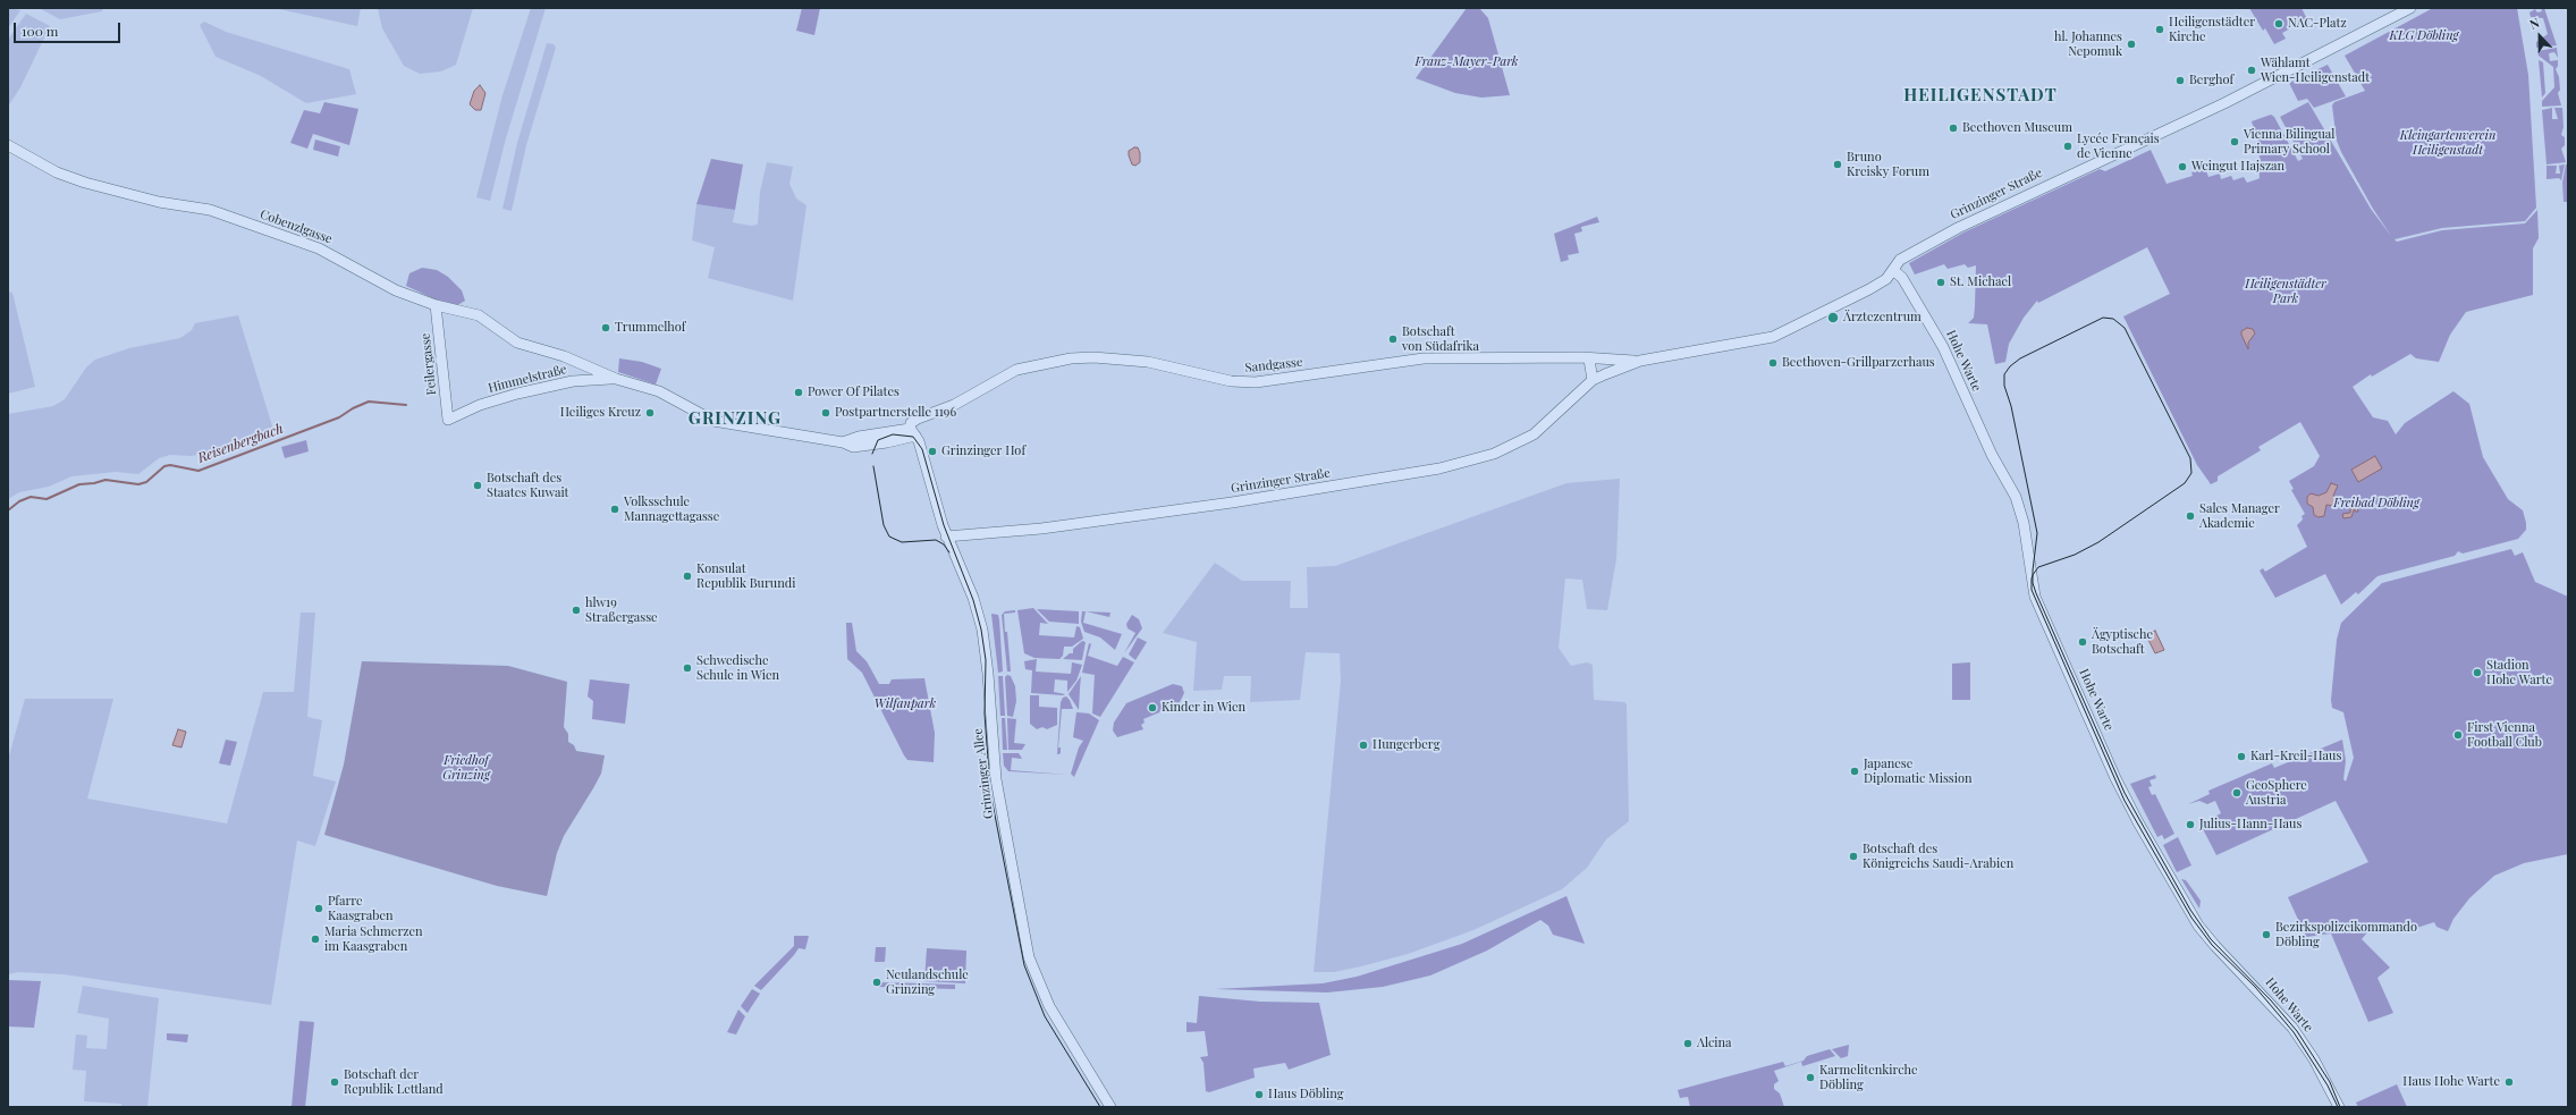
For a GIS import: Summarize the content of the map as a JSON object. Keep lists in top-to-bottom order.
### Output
{
  "streets": {
    "street": [
      "Grinzinger Straße",
      "Cobenzlgasse",
      "Hohe Warte",
      "Feilergasse",
      "Sandgasse",
      "Himmelstraße",
      "Grinzinger Allee"
    ]
  },
  "crossings": [
    ["Grinzinger Straße", "Hohe Warte"],
    ["Grinzinger Straße", "Sandgasse"],
    ["Grinzinger Straße", "Grinzinger Allee"],
    ["Cobenzlgasse", "Feilergasse"],
    ["Cobenzlgasse", "Himmelstraße"],
    ["Feilergasse", "Himmelstraße"],
    ["Sandgasse", "Himmelstraße"],
    ["Sandgasse", "Grinzinger Allee"],
    ["Himmelstraße", "Grinzinger Allee"]
  ],
  "districts": ["HEILIGENSTADT", "GRINZING"],
  "water": ["Reisenbergbach"],
  "parks": [
    "KLG Döbling",
    "Franz-Mayer-Park",
    "Kleingartenverein Heiligenstadt",
    "Heiligenstädter Park",
    "Freibad Döbling",
    "Wilfanpark",
    "Friedhof Grinzing"
  ],
  "places": [
    "NAC-Platz",
    "Heiligenstädter Kirche",
    "hl. Johannes Nepomuk",
    "Wählamt Wien-Heiligenstadt",
    "Berghof",
    "Beethoven Museum",
    "Vienna Bilingual Primary School",
    "Lycée Français de Vienne",
    "Bruno Kreisky Forum",
    "Weingut Hajszan",
    "St. Michael",
    "Ärztezentrum",
    "Trummelhof",
    "Botschaft von Südafrika",
    "Beethoven-Grillparzerhaus",
    "Power Of Pilates",
    "Heiliges Kreuz",
    "Postpartnerstelle 1196",
    "Grinzinger Hof",
    "Botschaft des Staates Kuwait",
    "Volksschule Mannagettagasse",
    "Sales Manager Akademie",
    "Konsulat Republik Burundi",
    "hlw19 Straßergasse",
    "Ägyptische Botschaft",
    "Schwedische Schule in Wien",
    "Stadion Hohe Warte",
    "Kinder in Wien",
    "First Vienna Football Club",
    "Hungerberg",
    "Karl-Kreil-Haus",
    "Japanese Diplomatic Mission",
    "GeoSphere Austria",
    "Julius-Hann-Haus",
    "Botschaft des Königreichs Saudi-Arabien",
    "Pfarre Kaasgraben",
    "Bezirkspolizeikommando Döbling",
    "Maria Schmerzen im Kaasgraben",
    "Neulandschule Grinzing",
    "Alcina",
    "Karmelitenkirche Döbling",
    "Botschaft der Republik Lettland",
    "Haus Hohe Warte",
    "Haus Döbling"
  ],
  "scale_bar": "100 m",
  "north": "top"
}
